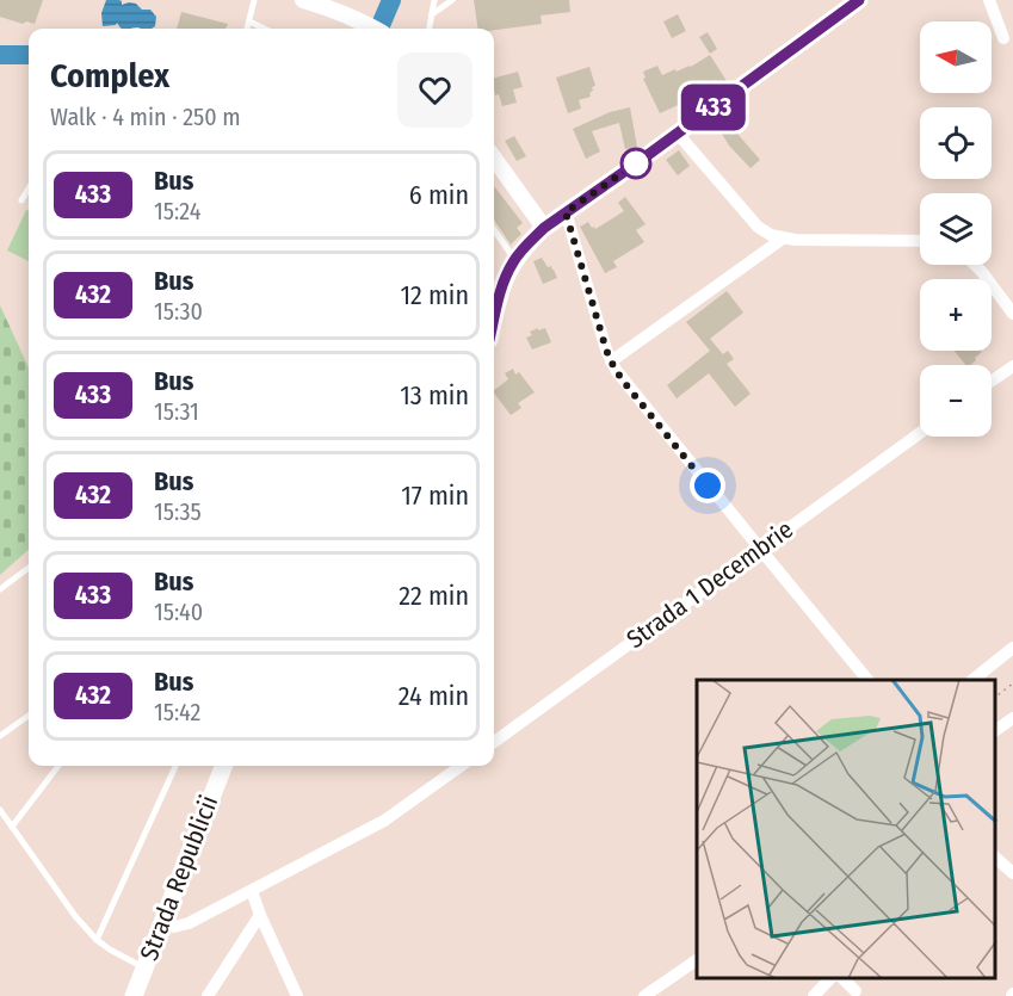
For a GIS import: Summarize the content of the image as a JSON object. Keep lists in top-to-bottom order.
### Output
{
  "streets": {
    "main road": ["Strada Republicii"],
    "street": ["Strada 1 Decembrie"]
  },
  "lines": ["bus line 433"],
  "north": "left",
  "page": {
    "on_map": "433",
    "map_buttons": ["+", "−"],
    "heading": ["Complex", "Walk · 4 min · 250 m"],
    "list": [
      {
        "mark": "433",
        "name": "Bus",
        "note": "15:24",
        "value": "6 min"
      },
      {
        "mark": "432",
        "name": "Bus",
        "note": "15:30",
        "value": "12 min"
      },
      {
        "mark": "433",
        "name": "Bus",
        "note": "15:31",
        "value": "13 min"
      },
      {
        "mark": "432",
        "name": "Bus",
        "note": "15:35",
        "value": "17 min"
      },
      {
        "mark": "433",
        "name": "Bus",
        "note": "15:40",
        "value": "22 min"
      },
      {
        "mark": "432",
        "name": "Bus",
        "note": "15:42",
        "value": "24 min"
      }
    ]
  }
}
